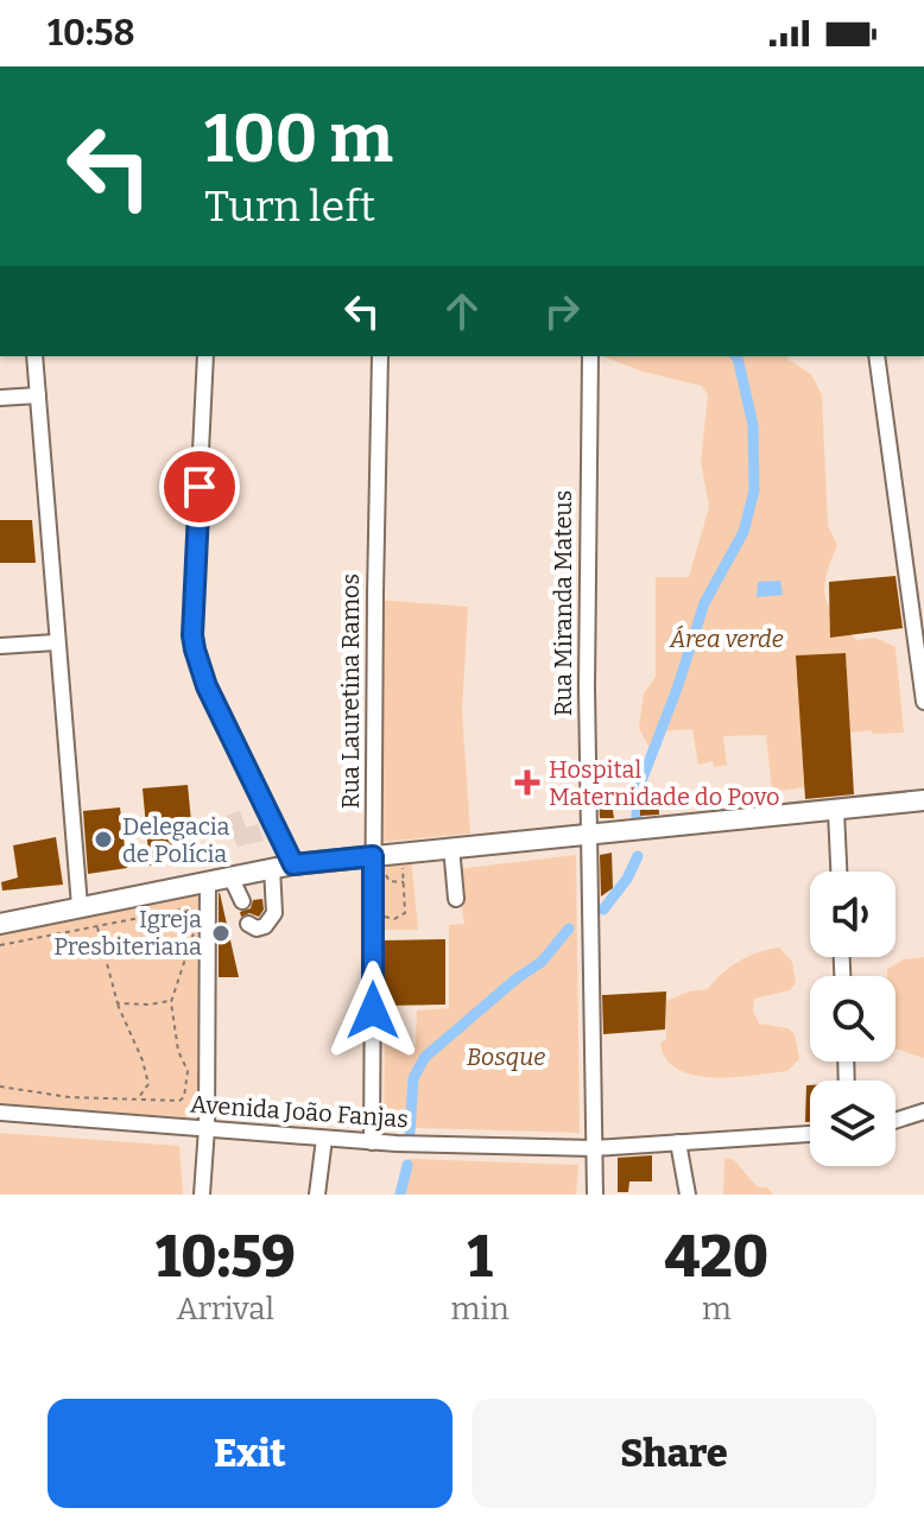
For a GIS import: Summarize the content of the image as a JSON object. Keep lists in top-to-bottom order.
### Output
{
  "streets": {
    "street": ["Rua Miranda Mateus", "Rua Lauretina Ramos", "Avenida João Fanjas"]
  },
  "crossings": [
    ["Rua Miranda Mateus", "Avenida João Fanjas"],
    ["Rua Lauretina Ramos", "Avenida João Fanjas"]
  ],
  "parks": ["Área verde", "Bosque"],
  "places": {
    "health": ["Hospital Maternidade do Povo"],
    "other": ["Delegacia de Polícia", "Igreja Presbiteriana"]
  },
  "page": {
    "status": "10:58",
    "turn": ["100 m", "Turn left"],
    "eta": [
      "10:59",
      "Arrival",
      "1",
      "min",
      "420",
      "m"
    ],
    "buttons": ["Exit", "Share"]
  }
}
